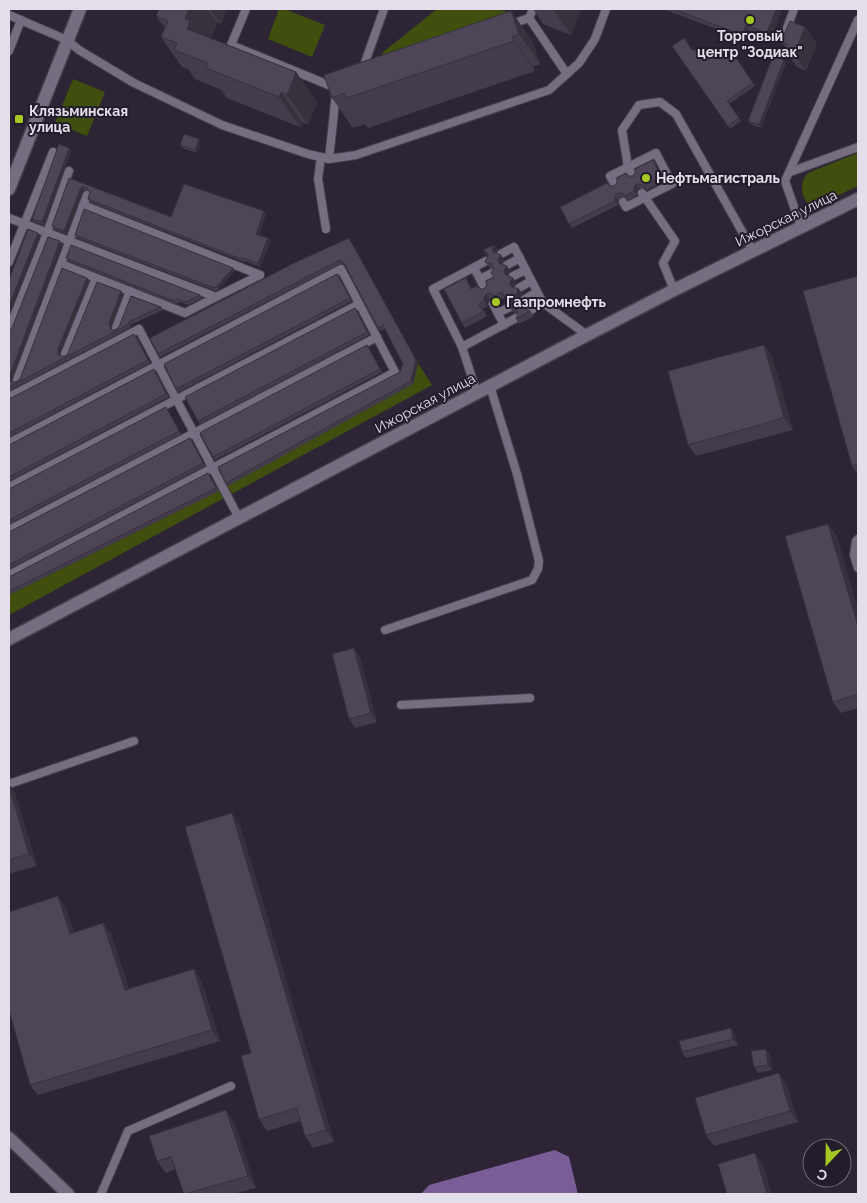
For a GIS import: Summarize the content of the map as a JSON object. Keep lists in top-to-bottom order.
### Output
{
  "streets": {
    "street": ["Ижорская улица"]
  },
  "places": {
    "other": ["Торговый центр \"Зодиак\"", "Нефтьмагистраль", "Газпромнефть"],
    "transit": ["Клязьминская улица"]
  },
  "north": "bottom"
}
